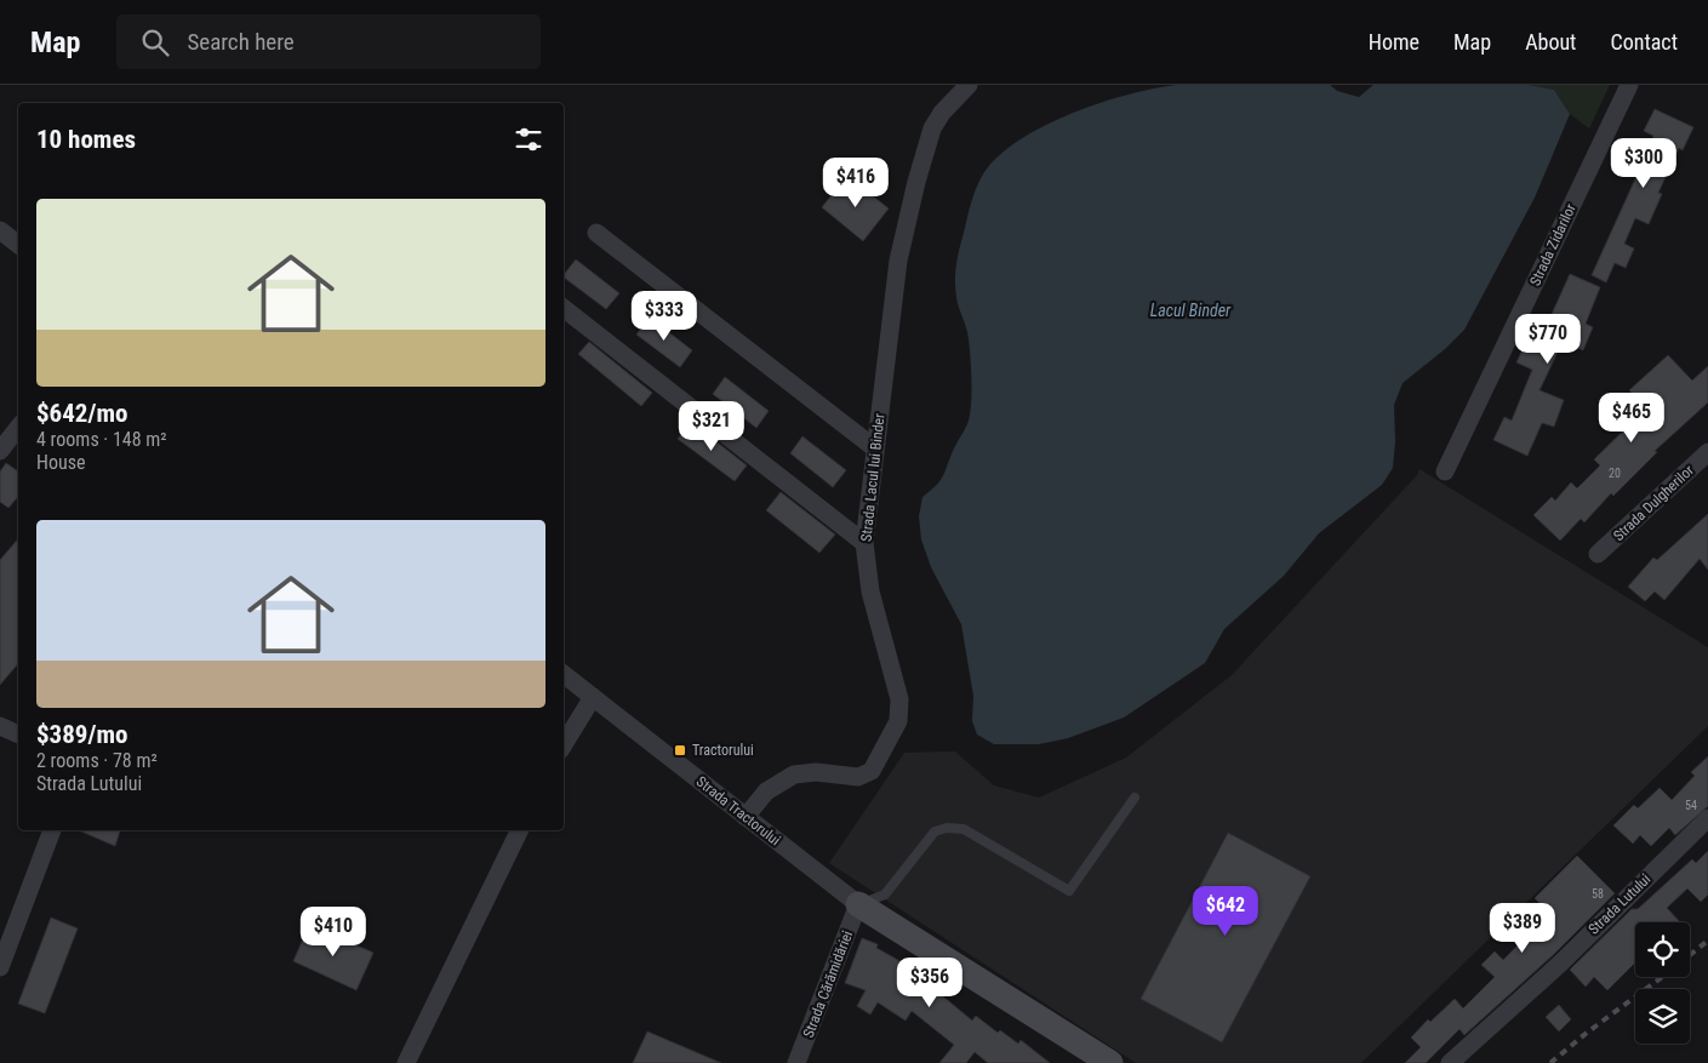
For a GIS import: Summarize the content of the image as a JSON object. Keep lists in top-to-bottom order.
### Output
{
  "streets": {
    "street": [
      "Strada Zidarilor",
      "Strada Lacul lui Binder",
      "Strada Dulgherilor",
      "Strada Tractorului",
      "Strada Lutului",
      "Strada Cărămidăriei"
    ]
  },
  "crossings": [
    ["Strada Lacul lui Binder", "Strada Tractorului"],
    ["Strada Tractorului", "Strada Cărămidăriei"]
  ],
  "water": ["Lacul Binder"],
  "places": {
    "transit": ["Tractorului"]
  },
  "house_numbers": ["20", "54", "58"],
  "page": {
    "header": "Map",
    "search": "Search here",
    "nav": [
      "Home",
      "Map",
      "About",
      "Contact"
    ],
    "heading": "10 homes",
    "price": [
      "$300",
      "$416",
      "$333",
      "$770",
      "$465",
      "$321",
      "$642",
      "$389",
      "$410",
      "$356"
    ],
    "list": [
      {
        "name": "$642/mo",
        "note": "4 rooms · 148 m² · House"
      },
      {
        "name": "$389/mo",
        "note": "2 rooms · 78 m² · Strada Lutului"
      }
    ]
  }
}
